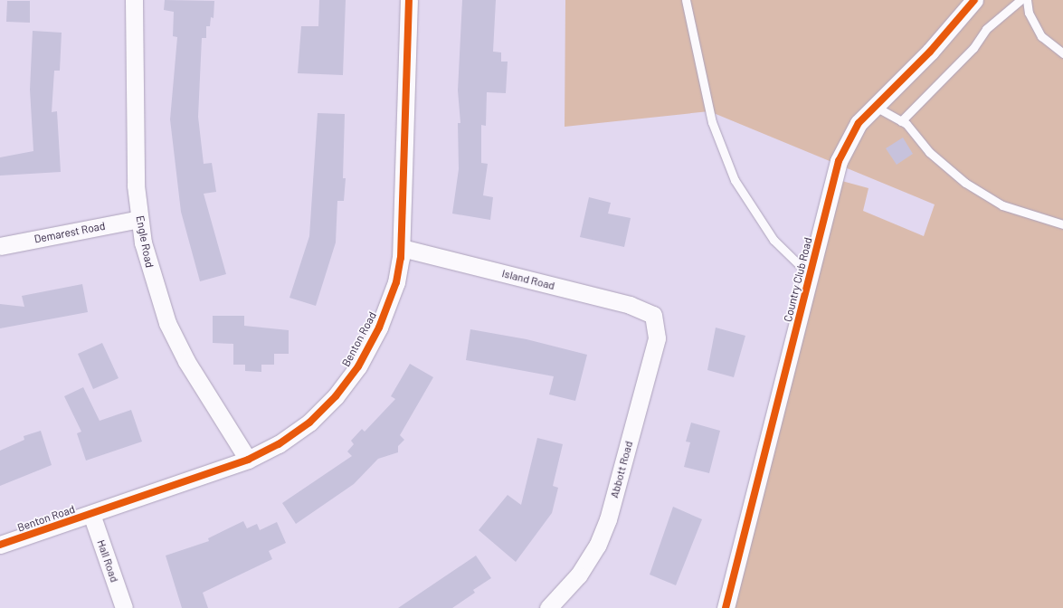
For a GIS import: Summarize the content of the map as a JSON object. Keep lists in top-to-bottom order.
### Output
{
  "streets": {
    "street": [
      "Demarest Road",
      "Engle Road",
      "Island Road",
      "Country Club Road",
      "Benton Road",
      "Abbott Road",
      "Hall Road"
    ]
  },
  "crossings": [
    ["Demarest Road", "Engle Road"],
    ["Engle Road", "Benton Road"],
    ["Island Road", "Benton Road"],
    ["Island Road", "Abbott Road"],
    ["Benton Road", "Hall Road"]
  ]
}
